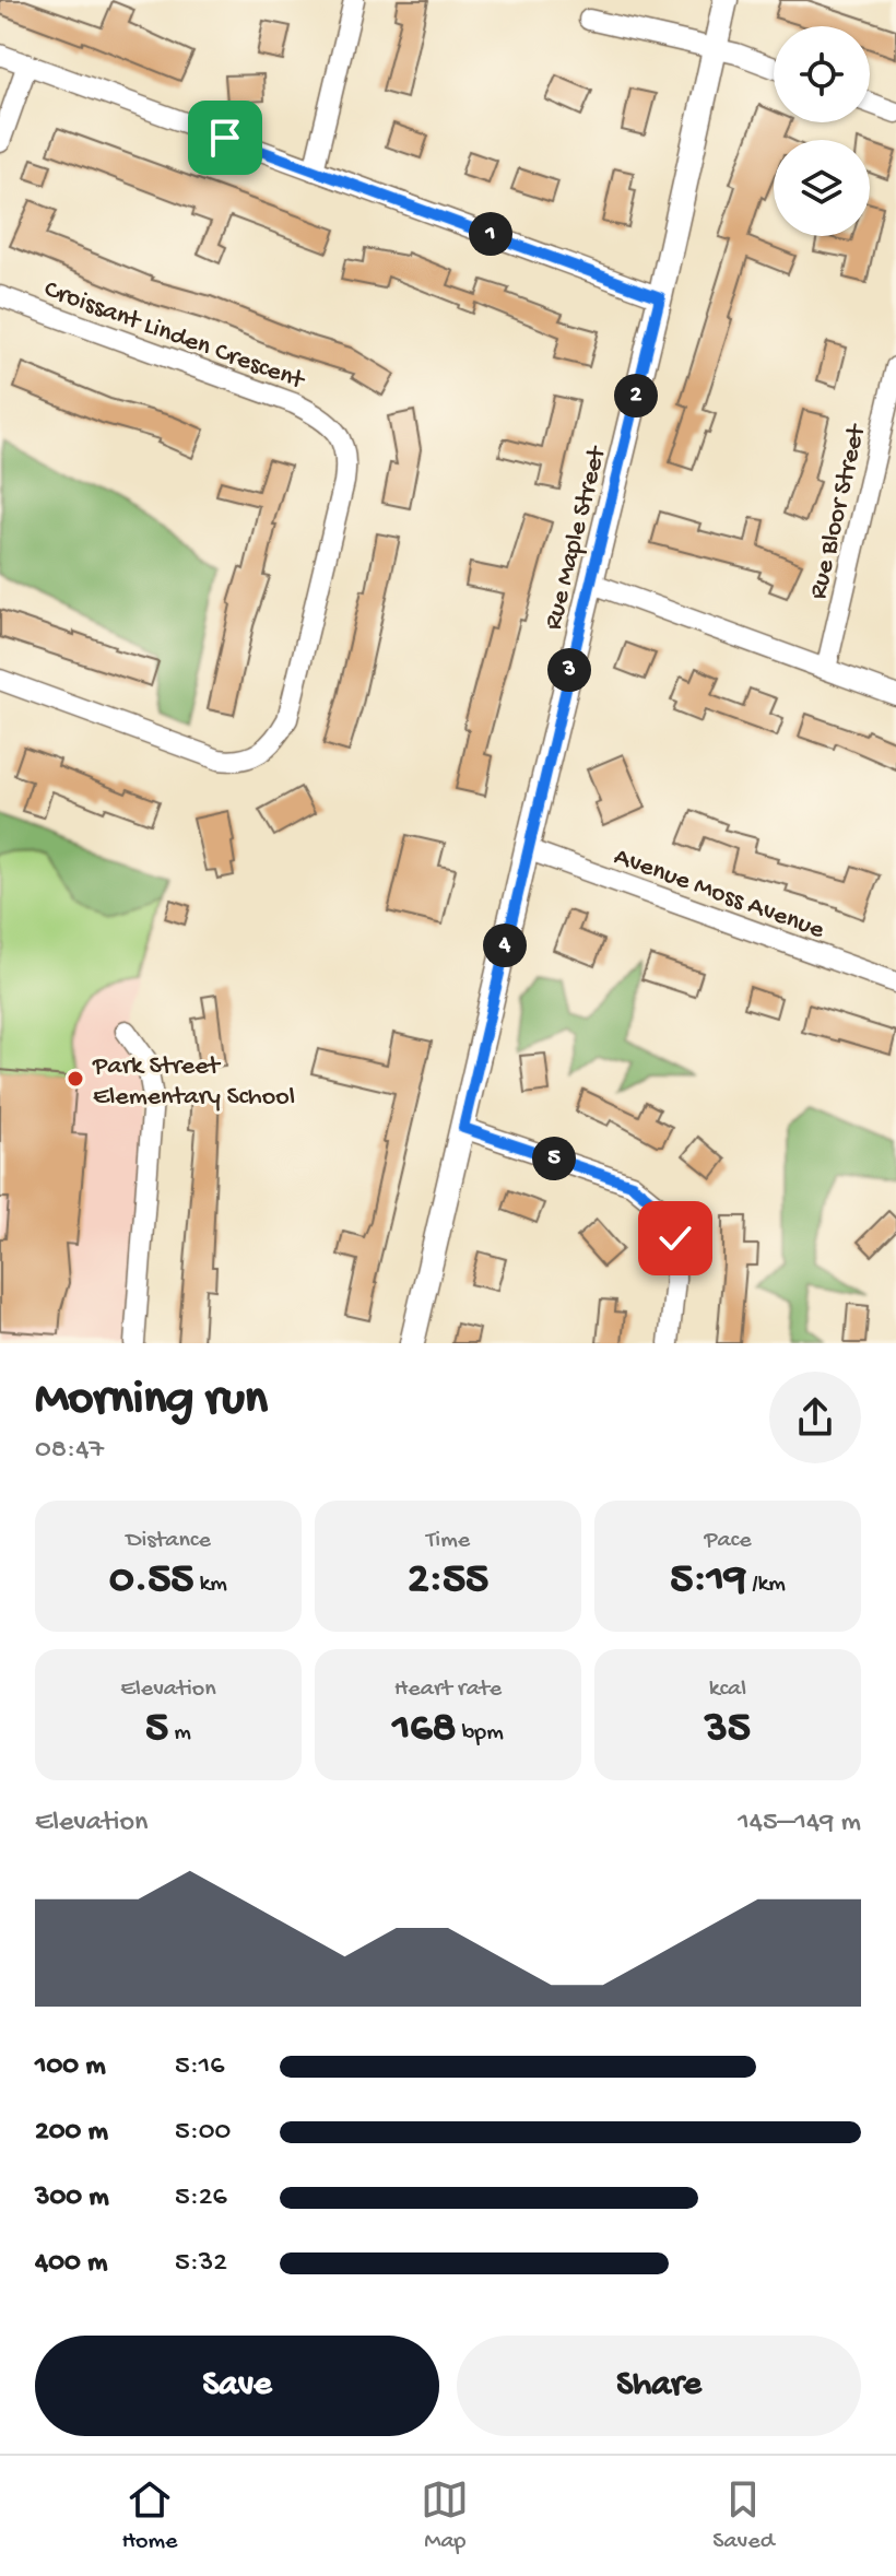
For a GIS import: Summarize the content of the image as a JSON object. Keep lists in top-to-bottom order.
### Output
{
  "streets": {
    "street": [
      "Croissant Linden Crescent",
      "Rue Bloor Street",
      "Rue Maple Street",
      "Avenue Moss Avenue"
    ]
  },
  "crossings": [
    ["Rue Maple Street", "Avenue Moss Avenue"]
  ],
  "places": ["Park Street Elementary School"],
  "page": {
    "pins": [
      "1",
      "2",
      "3",
      "4",
      "5"
    ],
    "heading": ["Morning run", "08:47"],
    "stats": [
      ["Distance", "0.55 km"],
      ["Time", "2:55"],
      ["Pace", "5:19 /km"],
      ["Elevation", "5 m"],
      ["Heart rate", "168 bpm"],
      ["kcal", "35"]
    ],
    "chart": ["Elevation", "145–149 m"],
    "list": [
      {
        "name": "100 m",
        "note": "5:16"
      },
      {
        "name": "200 m",
        "note": "5:00"
      },
      {
        "name": "300 m",
        "note": "5:26"
      },
      {
        "name": "400 m",
        "note": "5:32"
      }
    ],
    "buttons": ["Save", "Share"],
    "tabs": ["Home", "Map", "Saved"]
  }
}
